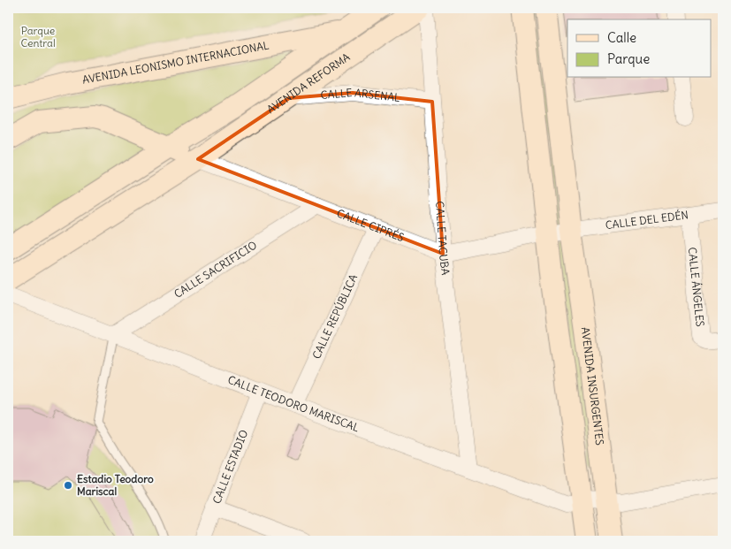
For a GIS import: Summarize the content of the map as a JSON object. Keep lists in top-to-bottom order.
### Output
{
  "streets": {
    "street": [
      "AVENIDA LEONISMO INTERNACIONAL",
      "AVENIDA REFORMA",
      "CALLE ARSENAL",
      "CALLE DEL EDÉN",
      "CALLE CIPRÉS",
      "CALLE TACUBA",
      "CALLE SACRIFICIO",
      "CALLE ÁNGELES",
      "CALLE REPÚBLICA",
      "AVENIDA INSURGENTES",
      "CALLE TEODORO MARISCAL",
      "CALLE ESTADIO"
    ]
  },
  "crossings": [
    ["AVENIDA LEONISMO INTERNACIONAL", "AVENIDA REFORMA"],
    ["AVENIDA REFORMA", "CALLE ARSENAL"],
    ["AVENIDA REFORMA", "CALLE CIPRÉS"],
    ["CALLE ARSENAL", "CALLE TACUBA"],
    ["CALLE DEL EDÉN", "CALLE ÁNGELES"],
    ["CALLE DEL EDÉN", "AVENIDA INSURGENTES"],
    ["CALLE CIPRÉS", "CALLE TACUBA"],
    ["CALLE CIPRÉS", "CALLE SACRIFICIO"],
    ["CALLE CIPRÉS", "CALLE REPÚBLICA"],
    ["CALLE TACUBA", "CALLE TEODORO MARISCAL"],
    ["CALLE SACRIFICIO", "CALLE TEODORO MARISCAL"],
    ["CALLE REPÚBLICA", "CALLE TEODORO MARISCAL"],
    ["AVENIDA INSURGENTES", "CALLE TEODORO MARISCAL"],
    ["CALLE TEODORO MARISCAL", "CALLE ESTADIO"]
  ],
  "parks": ["Parque Central"],
  "places": ["Estadio Teodoro Mariscal"],
  "legend": ["Calle", "Parque"]
}
